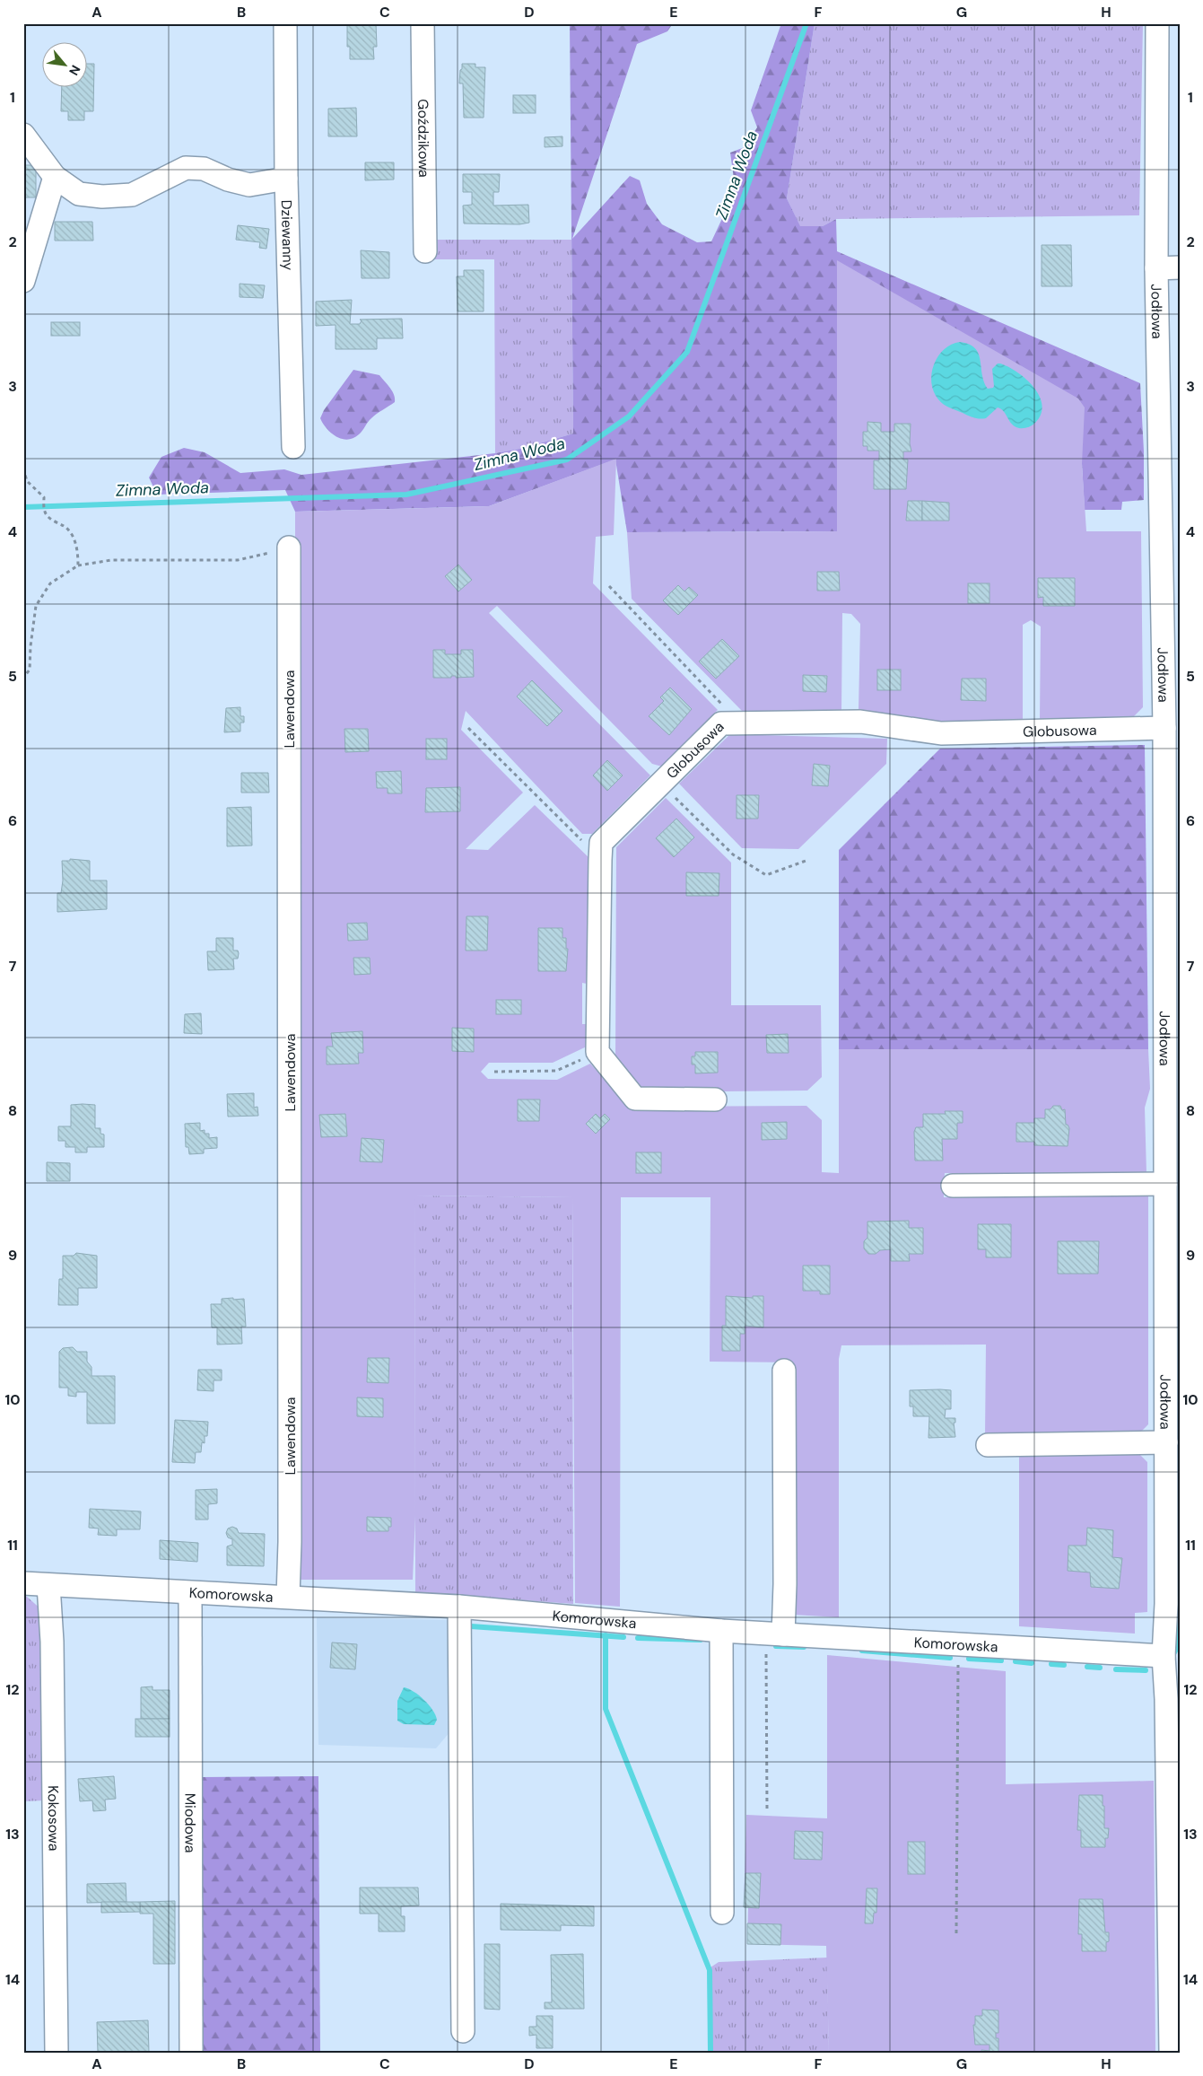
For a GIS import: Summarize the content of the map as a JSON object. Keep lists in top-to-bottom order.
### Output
{
  "streets": {
    "street": [
      "Goździkowa",
      "Dziewanny",
      "Jodłowa",
      "Lawendowa",
      "Globusowa",
      "Komorowska",
      "Kokosowa",
      "Miodowa"
    ]
  },
  "crossings": [
    ["Jodłowa", "Globusowa"],
    ["Jodłowa", "Komorowska"],
    ["Lawendowa", "Komorowska"],
    ["Komorowska", "Kokosowa"],
    ["Komorowska", "Miodowa"]
  ],
  "water": ["Zimna Woda"],
  "north": "bottom right",
  "grid": {
    "columns": [
      "A",
      "B",
      "C",
      "D",
      "E",
      "F",
      "G",
      "H"
    ],
    "rows": [
      "1",
      "2",
      "3",
      "4",
      "5",
      "6",
      "7",
      "8",
      "9",
      "10",
      "11",
      "12",
      "13",
      "14"
    ]
  }
}
